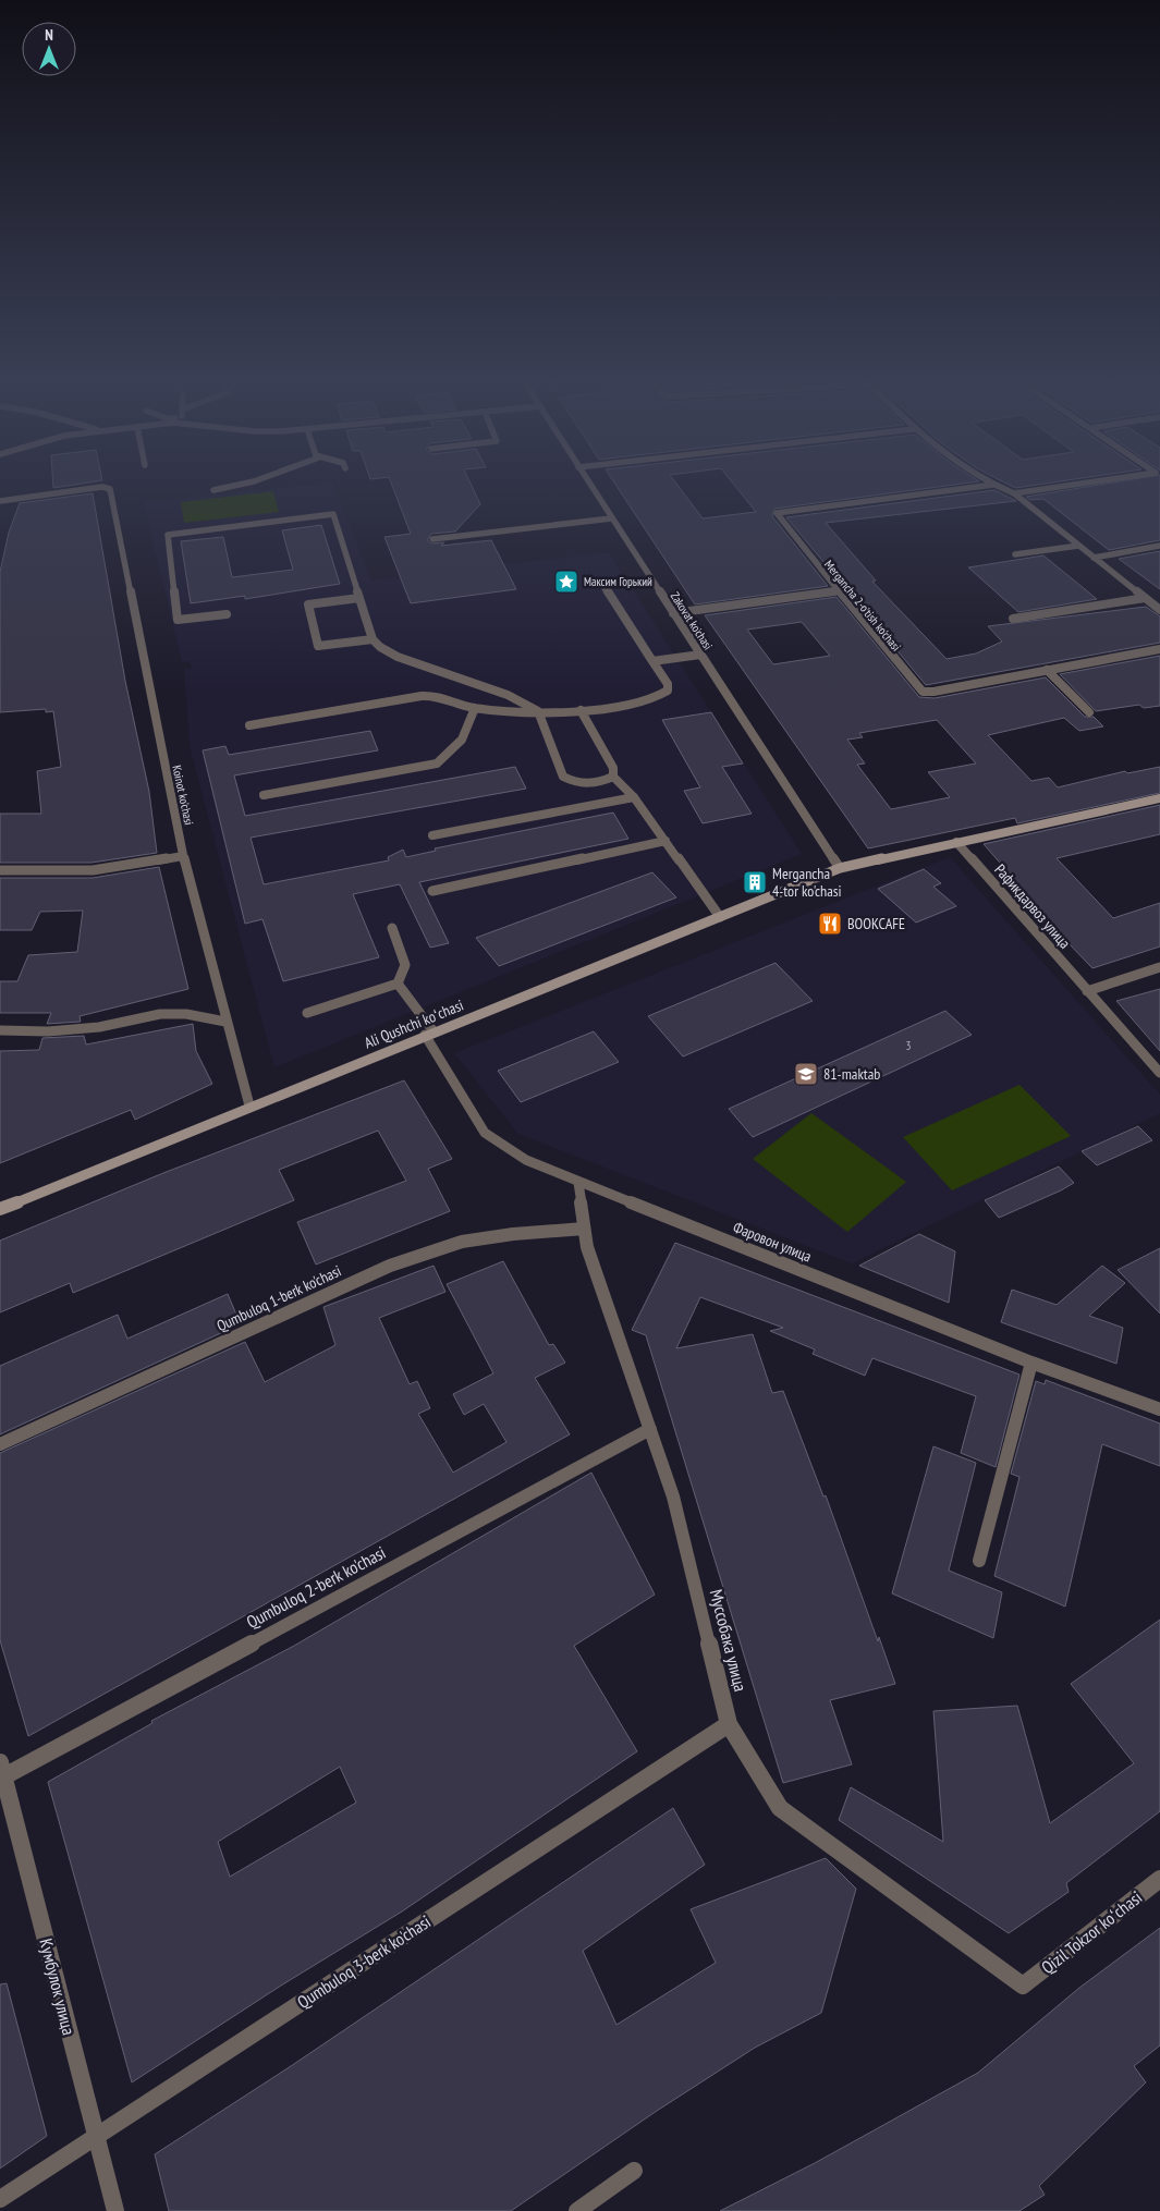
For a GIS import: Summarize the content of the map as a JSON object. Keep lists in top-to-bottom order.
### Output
{
  "streets": {
    "main road": ["Ali Qushchi koʻchasi"],
    "street": [
      "Mergancha 2-o'tish ko'chasi",
      "Zakovat ko'chasi",
      "Koinot ko'chasi",
      "Рафикдарвоз улица",
      "Фаровон улица",
      "Qumbuloq 1-berk ko'chasi",
      "Qumbuloq 2-berk ko'chasi",
      "Муссобака улица",
      "Qizil Tokzor koʻchasi",
      "Qumbuloq 3-berk ko'chasi",
      "Кумбулок улица"
    ]
  },
  "crossings": [
    ["Zakovat ko'chasi", "Ali Qushchi koʻchasi"],
    ["Koinot ko'chasi", "Ali Qushchi koʻchasi"],
    ["Ali Qushchi koʻchasi", "Фаровон улица"],
    ["Фаровон улица", "Муссобака улица"],
    ["Qumbuloq 1-berk ko'chasi", "Муссобака улица"],
    ["Qumbuloq 2-berk ko'chasi", "Муссобака улица"],
    ["Qumbuloq 2-berk ko'chasi", "Кумбулок улица"],
    ["Муссобака улица", "Qizil Tokzor koʻchasi"],
    ["Муссобака улица", "Qumbuloq 3-berk ko'chasi"],
    ["Qumbuloq 3-berk ko'chasi", "Кумбулок улица"]
  ],
  "places": {
    "place": ["Максим Горький"],
    "building": ["Mergancha 4-tor ko'chasi"],
    "restaurant": ["BOOKCAFE"],
    "school or university": ["81-maktab"]
  },
  "house_numbers": ["3"],
  "north": "top"
}
